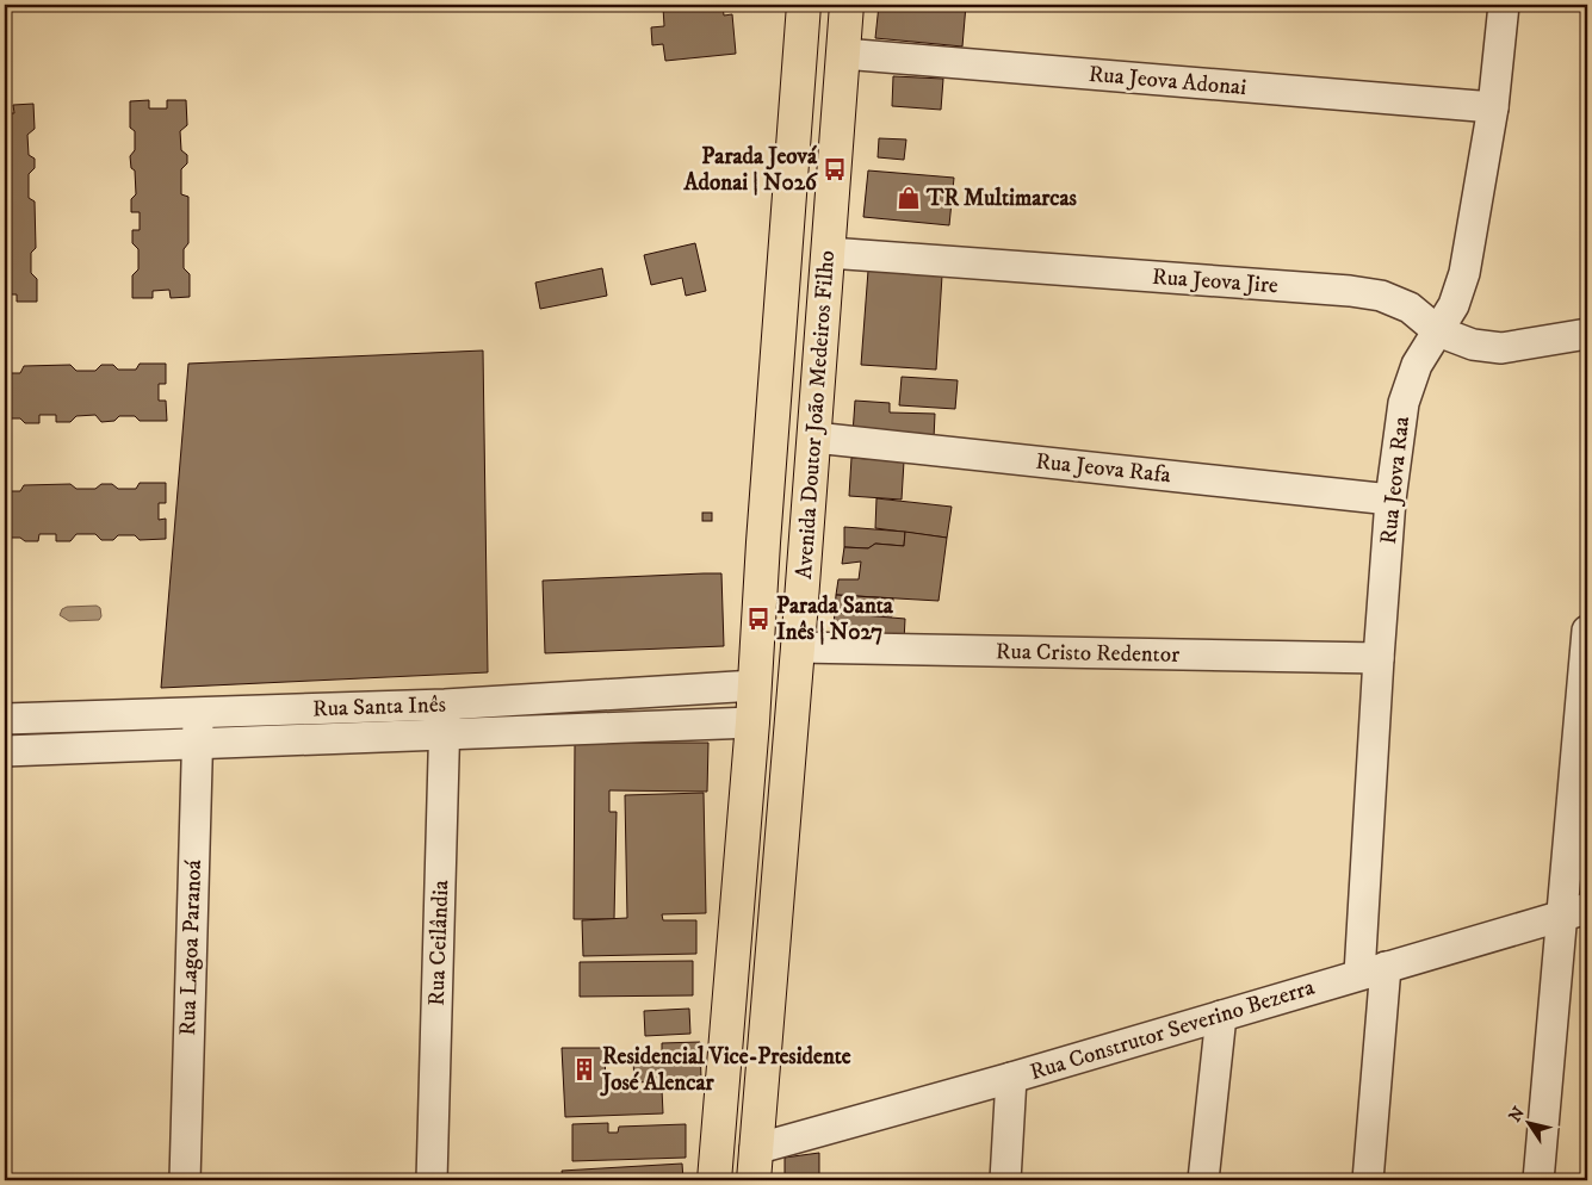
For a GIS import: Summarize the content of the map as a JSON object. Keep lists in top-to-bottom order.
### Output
{
  "streets": {
    "main road": ["Avenida Doutor João Medeiros Filho"],
    "street": [
      "Rua Jeova Adonai",
      "Rua Jeova Jire",
      "Rua Jeova Rafa",
      "Rua Jeova Raa",
      "Rua Cristo Redentor",
      "Rua Santa Inês",
      "Rua Ceilândia",
      "Rua Lagoa Paranoá",
      "Rua Construtor Severino Bezerra"
    ]
  },
  "crossings": [
    ["Rua Jeova Adonai", "Avenida Doutor João Medeiros Filho"],
    ["Rua Jeova Adonai", "Rua Jeova Raa"],
    ["Rua Jeova Jire", "Avenida Doutor João Medeiros Filho"],
    ["Rua Jeova Jire", "Rua Jeova Raa"],
    ["Avenida Doutor João Medeiros Filho", "Rua Jeova Rafa"],
    ["Avenida Doutor João Medeiros Filho", "Rua Cristo Redentor"],
    ["Avenida Doutor João Medeiros Filho", "Rua Santa Inês"],
    ["Avenida Doutor João Medeiros Filho", "Rua Construtor Severino Bezerra"],
    ["Rua Jeova Rafa", "Rua Jeova Raa"],
    ["Rua Jeova Raa", "Rua Cristo Redentor"],
    ["Rua Jeova Raa", "Rua Construtor Severino Bezerra"],
    ["Rua Santa Inês", "Rua Ceilândia"],
    ["Rua Santa Inês", "Rua Lagoa Paranoá"]
  ],
  "places": {
    "bus stop": ["Parada Jeová Adonai | N026", "Parada Santa Inês | N027"],
    "shop": ["TR Multimarcas"],
    "building": ["Residencial Vice-Presidente José Alencar"]
  },
  "north": "top left"
}
